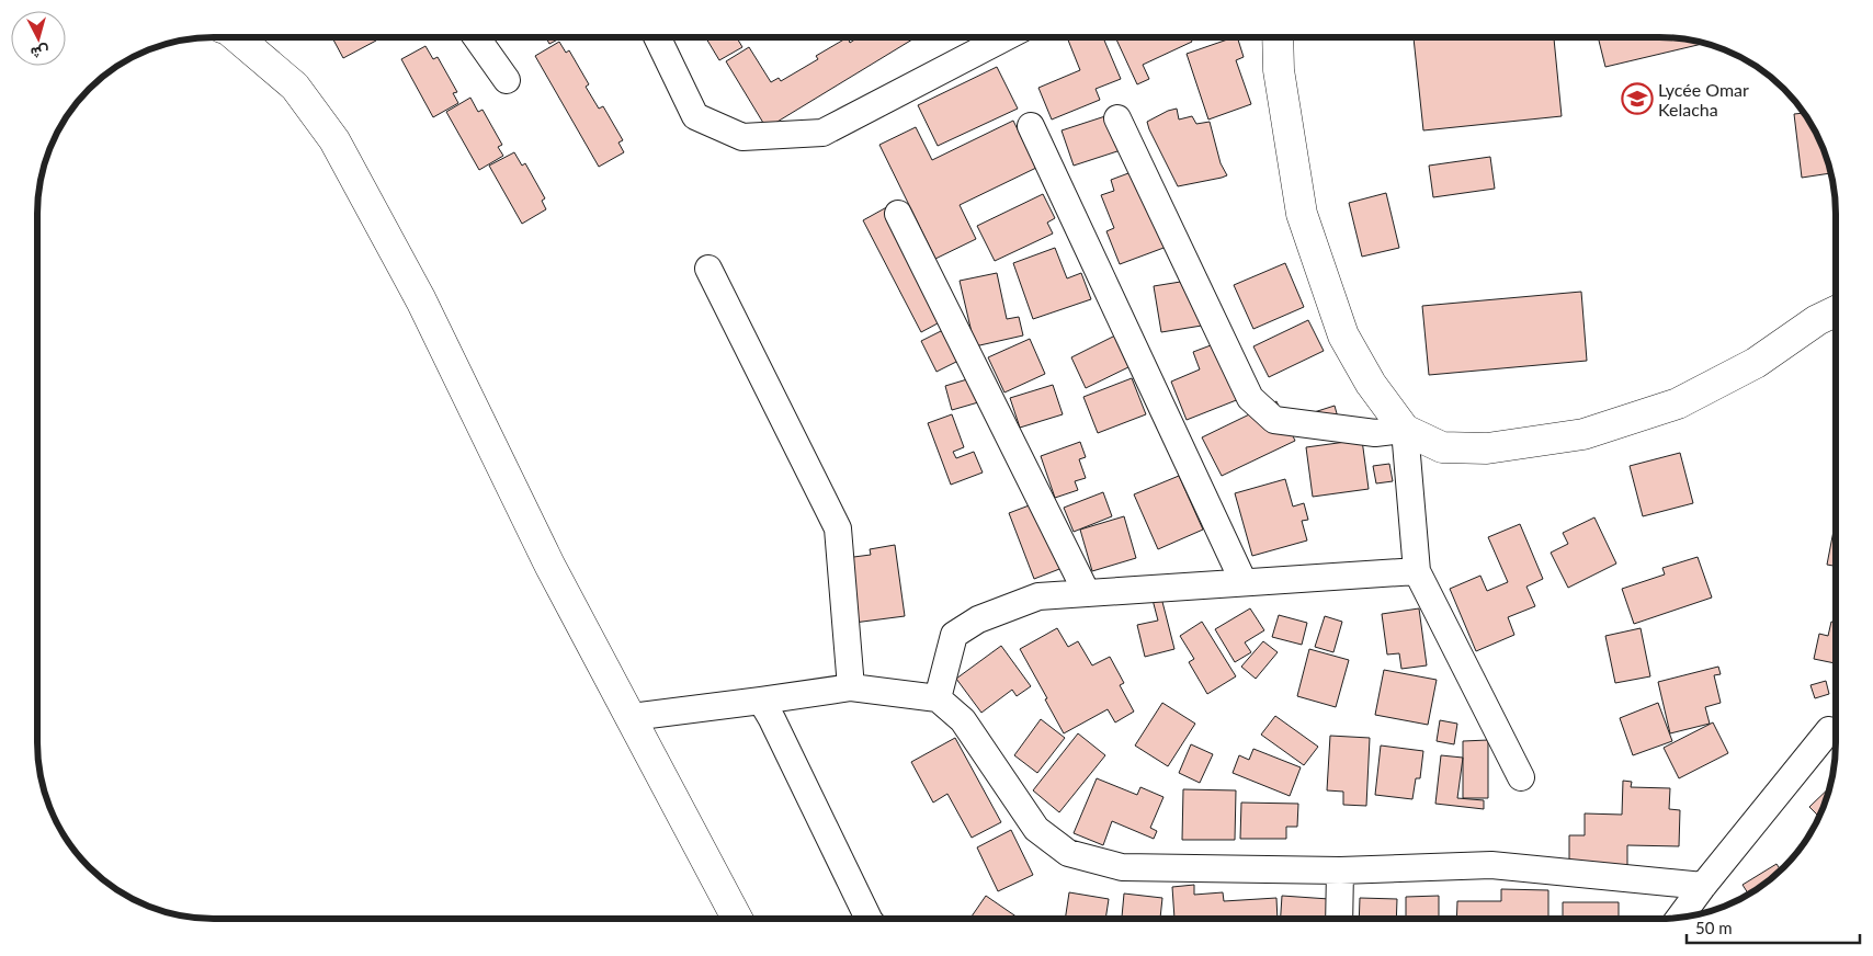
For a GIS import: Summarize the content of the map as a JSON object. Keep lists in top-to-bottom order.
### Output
{
  "places": {
    "school or university": ["Lycée Omar Kelacha"]
  },
  "scale_bar": "50 m",
  "north": "bottom"
}
